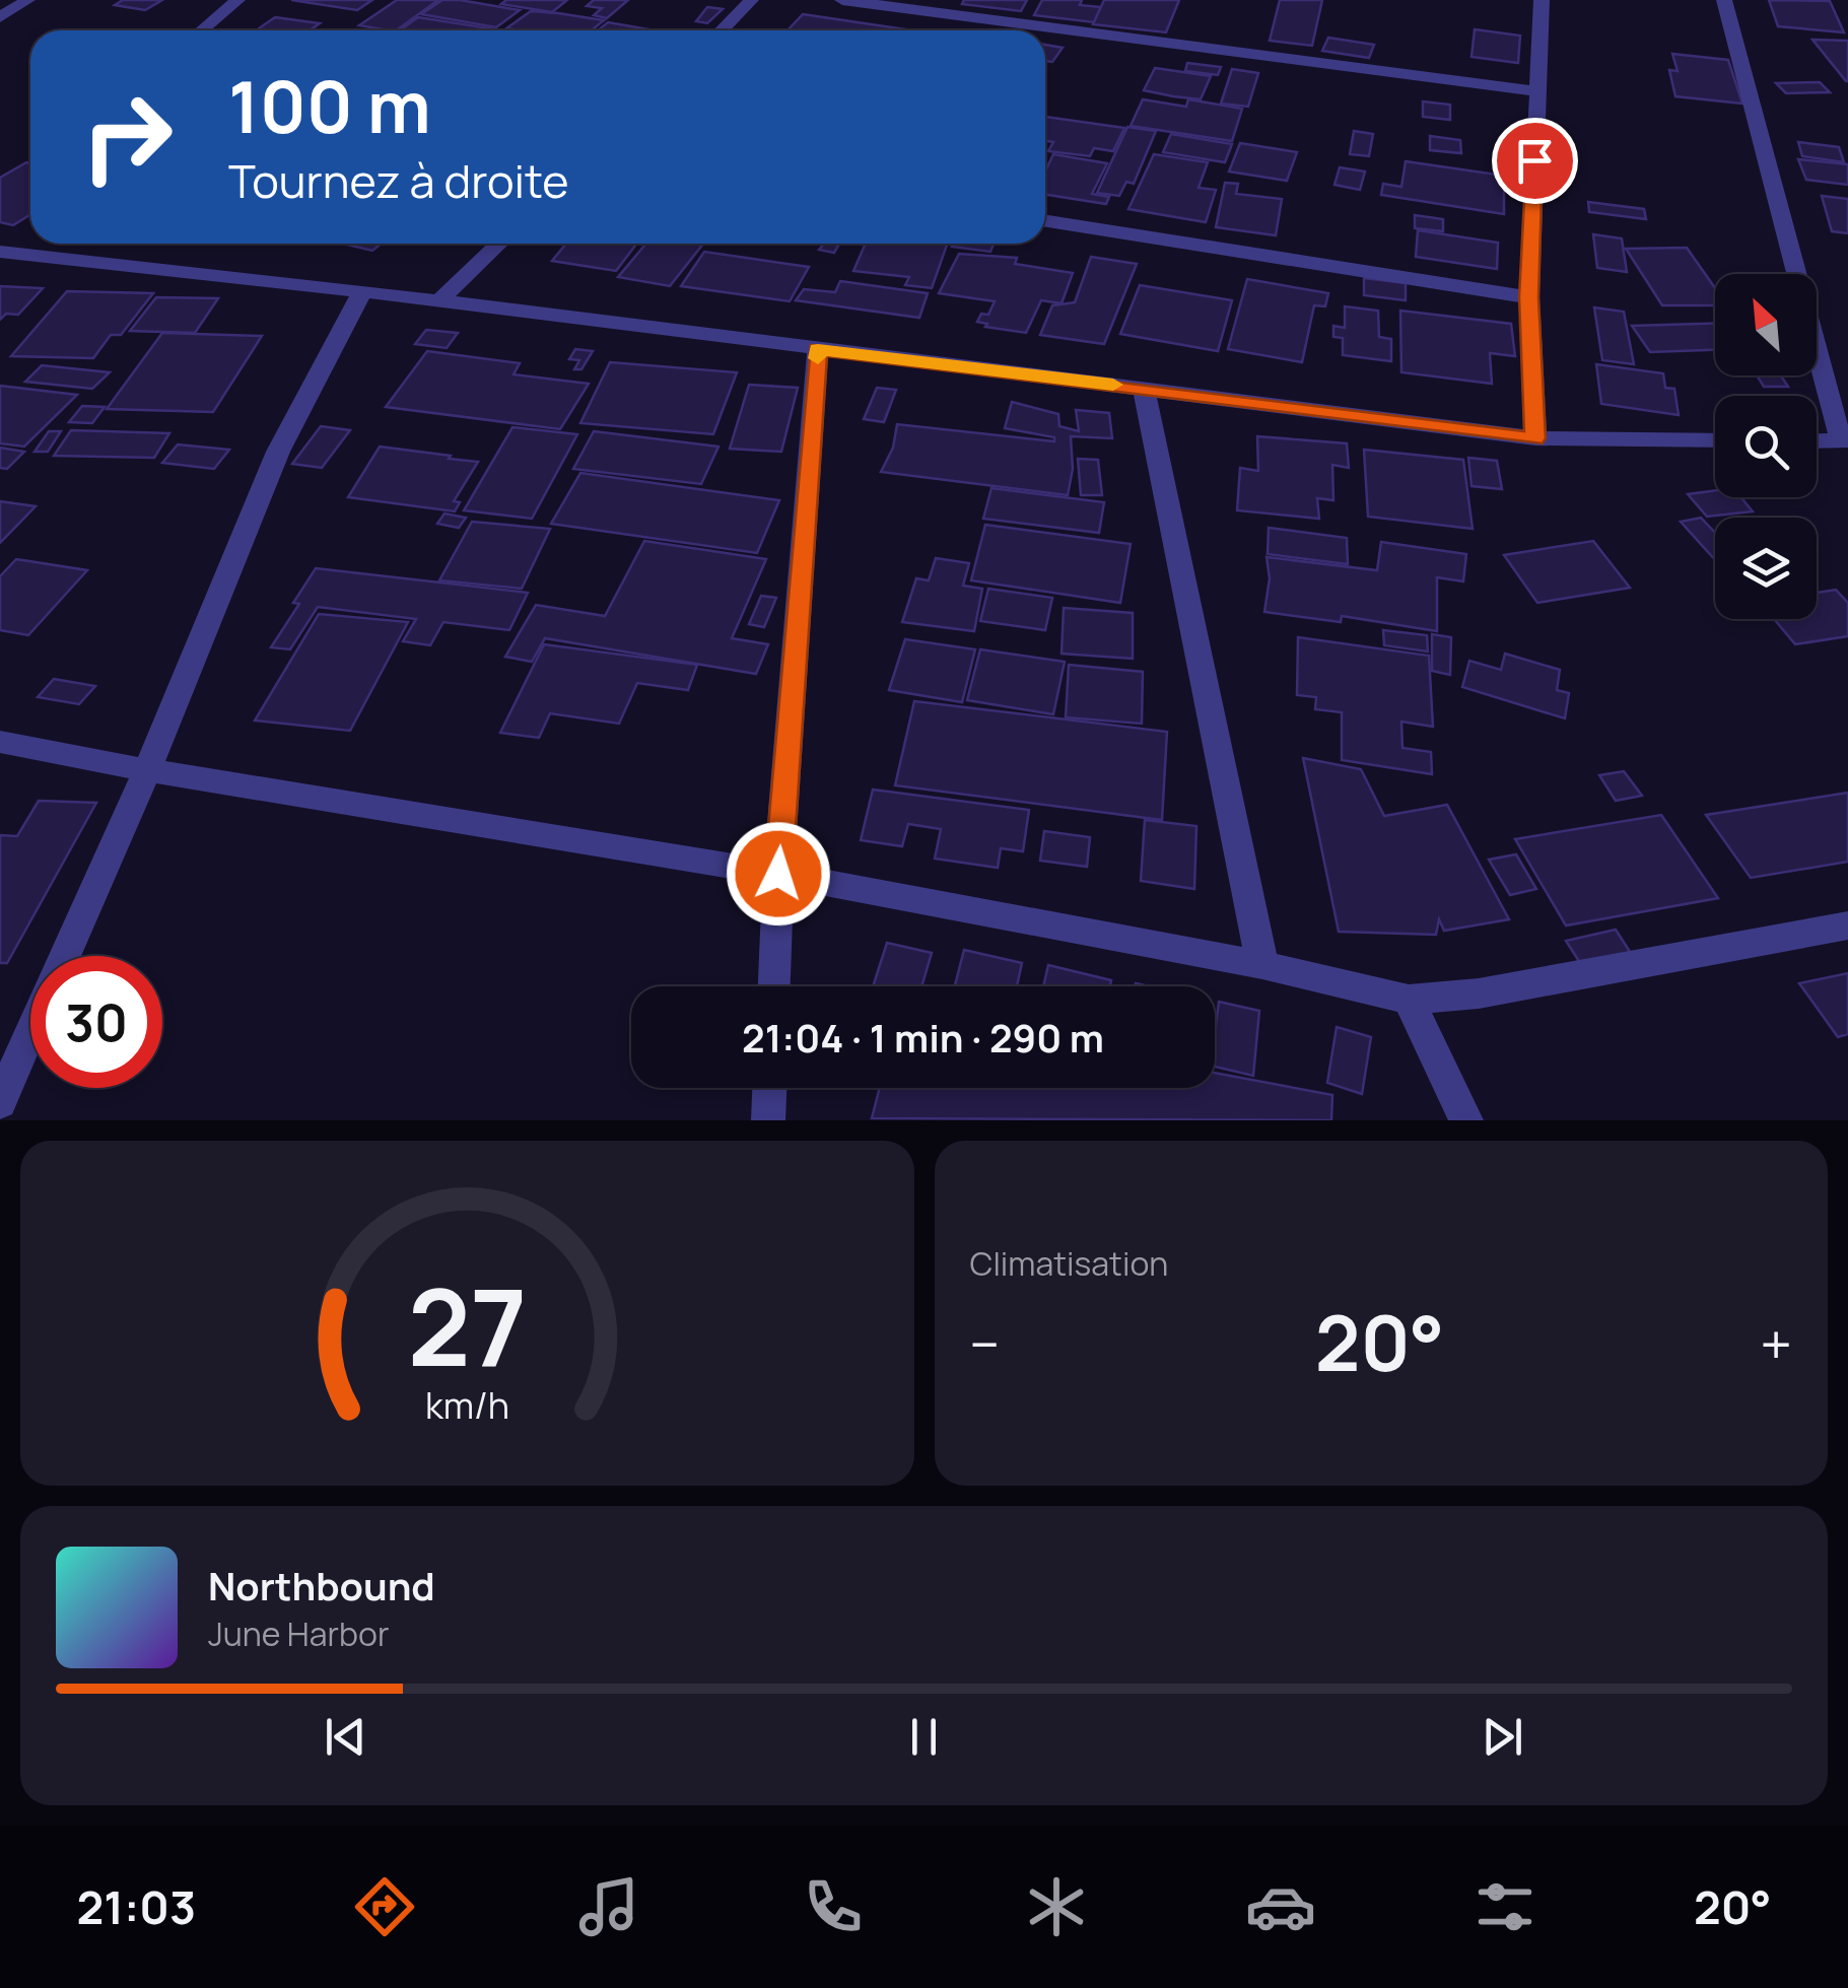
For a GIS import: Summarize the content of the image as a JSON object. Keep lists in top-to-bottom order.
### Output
{
  "north": "top left",
  "page": {
    "turn": ["100 m", "Tournez à droite"],
    "limit": "30",
    "trip": "21:04 · 1 min · 290 m",
    "tile": "Climatisation",
    "heat": ["−", "20°", "+"],
    "song": ["Northbound", "June Harbor"],
    "tabs": ["21:03", "20°"],
    "gauge": ["27", "km/h"]
  }
}
